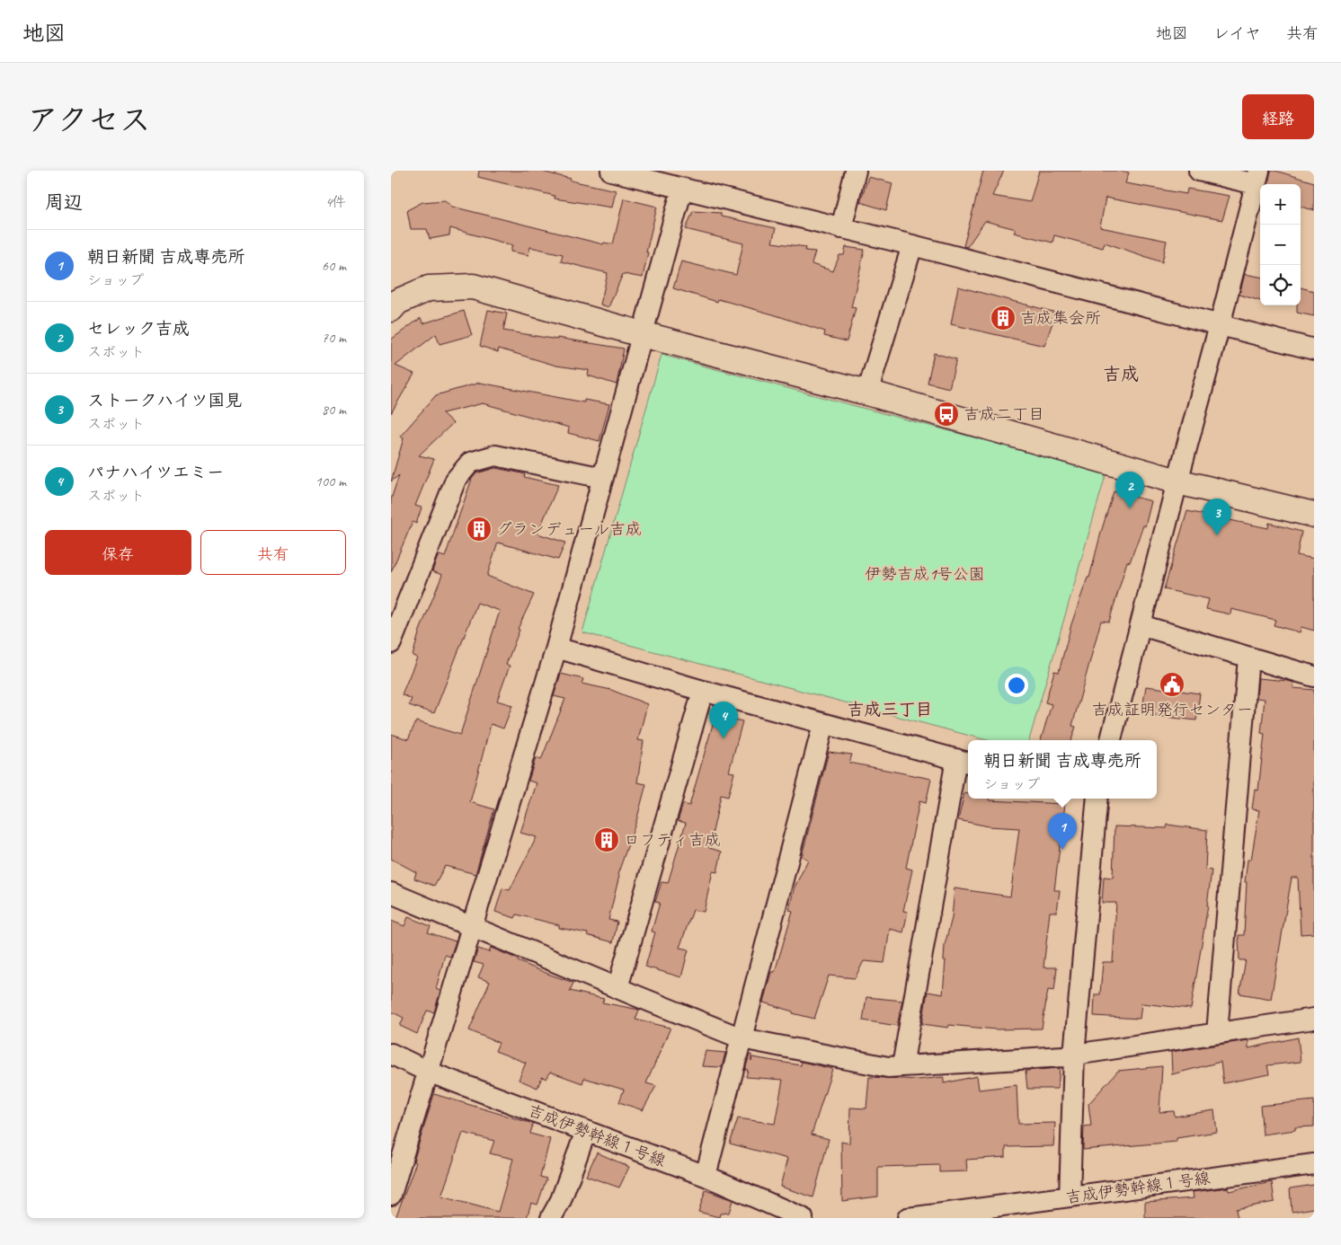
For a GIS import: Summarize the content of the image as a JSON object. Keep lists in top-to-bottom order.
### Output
{
  "streets": {
    "street": ["吉成伊勢幹線１号線"]
  },
  "districts": ["吉成", "吉成三丁目"],
  "parks": ["伊勢吉成1号公園"],
  "places": {
    "building": ["吉成集会所", "グランデュール吉成", "ロフティ吉成"],
    "bus stop": ["吉成二丁目"],
    "public building": ["吉成証明発行センター"]
  },
  "page": {
    "header": "地図",
    "nav": ["地図", "レイヤ", "共有"],
    "title": "アクセス",
    "buttons": [
      "経路",
      ["保存", "共有"]
    ],
    "heading": ["周辺", "4件"],
    "map_buttons": ["+", "−"],
    "list": [
      {
        "mark": "1",
        "name": "朝日新聞 吉成専売所",
        "note": "ショップ",
        "value": "60 m"
      },
      {
        "mark": "2",
        "name": "セレック吉成",
        "note": "スポット",
        "value": "70 m"
      },
      {
        "mark": "3",
        "name": "ストークハイツ国見",
        "note": "スポット",
        "value": "80 m"
      },
      {
        "mark": "4",
        "name": "パナハイツエミー",
        "note": "スポット",
        "value": "100 m"
      }
    ],
    "pins": [
      "2",
      "3",
      "4",
      "1"
    ],
    "popup": ["朝日新聞 吉成専売所", "ショップ"]
  }
}
